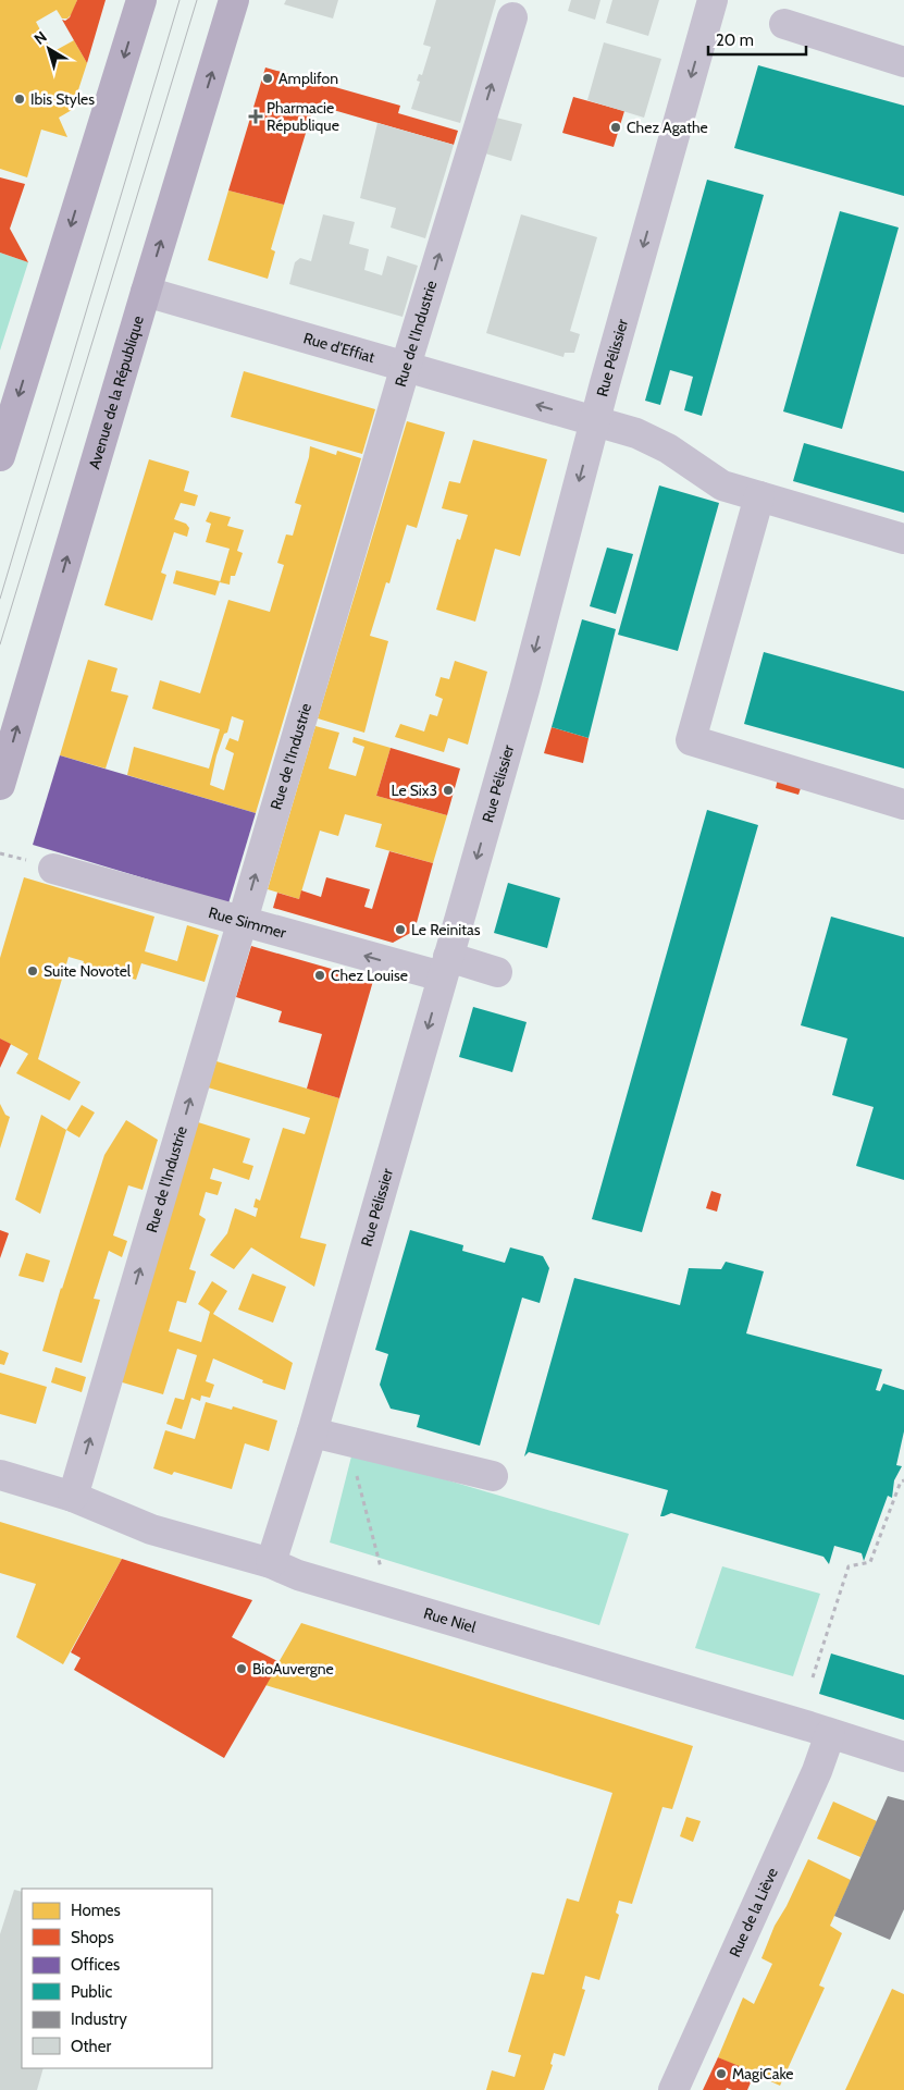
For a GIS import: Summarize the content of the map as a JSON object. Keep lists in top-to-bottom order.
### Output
{
  "streets": {
    "main road": ["Avenue de la République"],
    "street": [
      "Rue de l'Industrie",
      "Rue d'Effiat",
      "Rue Pélissier",
      "Rue Simmer",
      "Rue Niel",
      "Rue de la Liève"
    ]
  },
  "crossings": [
    ["Rue de l'Industrie", "Rue d'Effiat"],
    ["Rue de l'Industrie", "Rue Simmer"],
    ["Rue de l'Industrie", "Rue Niel"],
    ["Rue d'Effiat", "Rue Pélissier"],
    ["Rue d'Effiat", "Avenue de la République"],
    ["Rue Pélissier", "Rue Simmer"],
    ["Rue Pélissier", "Rue Niel"],
    ["Rue Niel", "Rue de la Liève"]
  ],
  "one_way": ["Rue de l'Industrie", "Rue Pélissier", "Rue Simmer"],
  "places": {
    "other": [
      "Amplifon",
      "Ibis Styles",
      "Chez Agathe",
      "Le Six3",
      "Le Reinitas",
      "Suite Novotel",
      "Chez Louise",
      "BioAuvergne",
      "MagiCake"
    ],
    "health": ["Pharmacie République"]
  },
  "legend": [
    "Homes",
    "Shops",
    "Offices",
    "Public",
    "Industry",
    "Other"
  ],
  "scale_bar": "20 m",
  "north": "top left"
}
